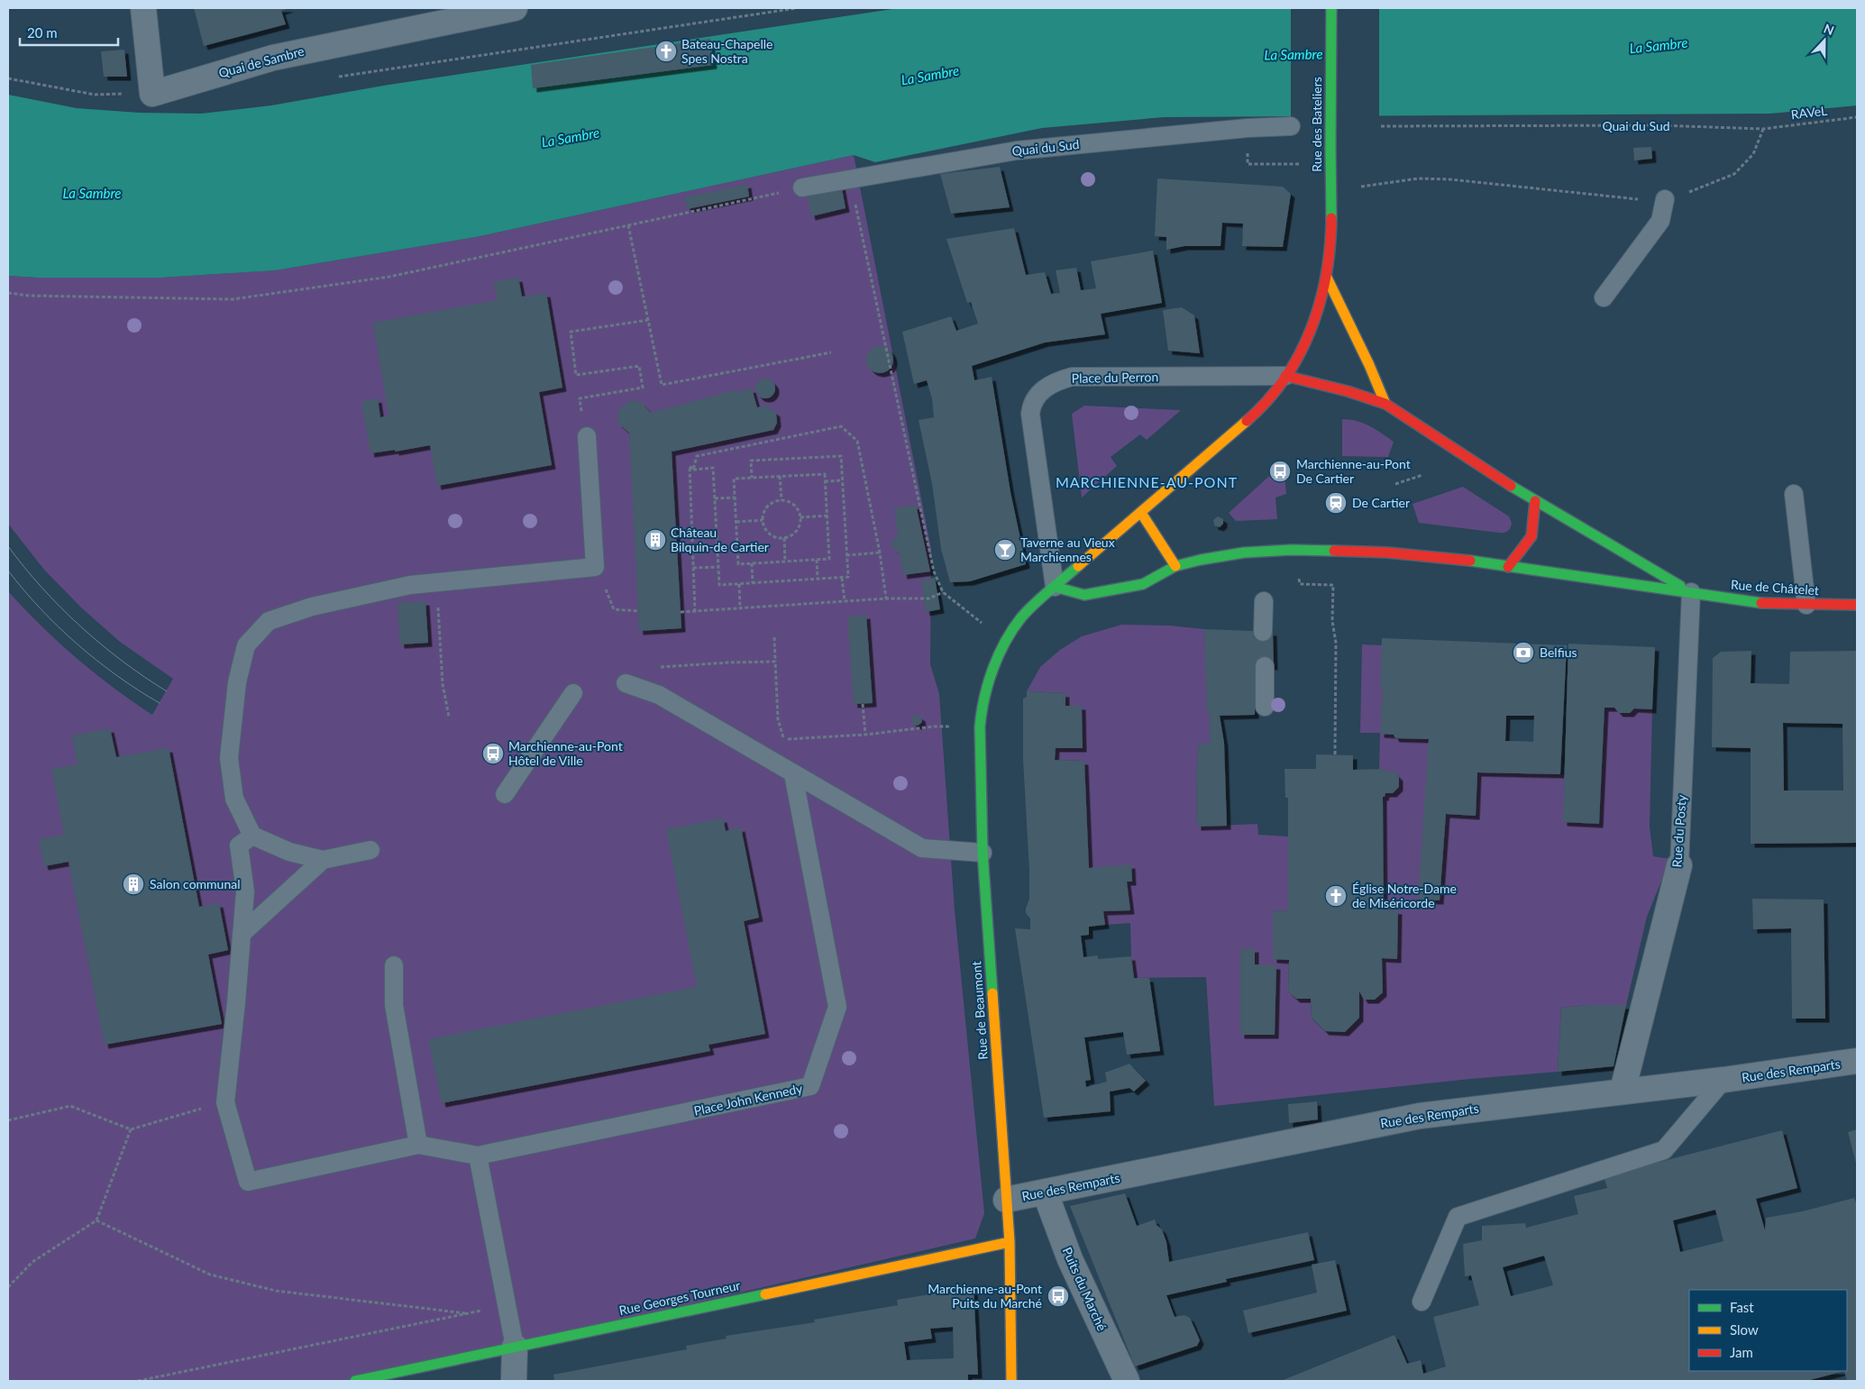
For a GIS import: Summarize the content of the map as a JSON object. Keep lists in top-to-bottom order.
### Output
{
  "streets": {
    "main road": [
      "Rue des Bateliers",
      "Rue de Châtelet",
      "Rue de Beaumont",
      "Rue Georges Tourneur"
    ],
    "street": [
      "Quai de Sambre",
      "Rue du Posty",
      "Rue des Remparts",
      "Puits du Marché"
    ],
    "lane": ["Quai du Sud", "Place du Perron", "Place John Kennedy"],
    "path": ["RAVeL"]
  },
  "crossings": [
    ["RAVeL", "Quai du Sud"],
    ["Place du Perron", "Rue de Châtelet"],
    ["Rue de Châtelet", "Rue du Posty"],
    ["Rue du Posty", "Rue des Remparts"],
    ["Rue de Beaumont", "Rue des Remparts"],
    ["Rue de Beaumont", "Rue Georges Tourneur"],
    ["Rue des Remparts", "Puits du Marché"]
  ],
  "districts": ["MARCHIENNE-AU-PONT"],
  "water": ["La Sambre"],
  "places": {
    "church": ["Bateau-Chapelle Spes Nostra", "Église Notre-Dame de Miséricorde"],
    "bus stop": ["Marchienne-au-Pont De Cartier", "Marchienne-au-Pont Hôtel de Ville", "Marchienne-au-Pont Puits du Marché"],
    "station": ["De Cartier"],
    "building": ["Château Bilquin-de Cartier", "Salon communal"],
    "bar": ["Taverne au Vieux Marchiennes"],
    "bank": ["Belfius"]
  },
  "legend": ["Fast", "Slow", "Jam"],
  "scale_bar": "20 m",
  "north": "top"
}
